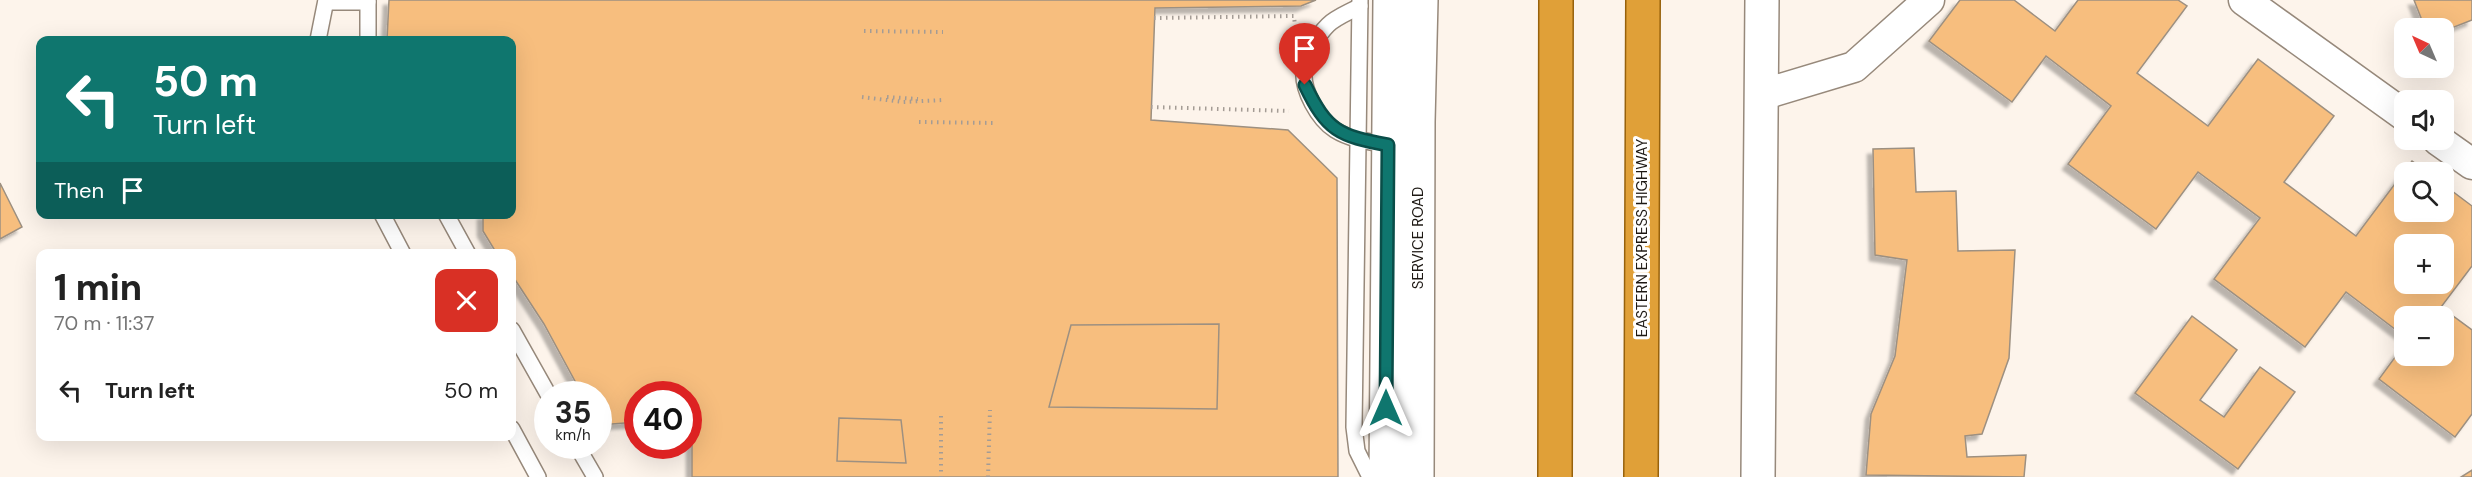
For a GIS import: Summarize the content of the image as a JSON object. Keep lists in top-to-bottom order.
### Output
{
  "streets": {
    "highway": ["EASTERN EXPRESS HIGHWAY"],
    "street": ["SERVICE ROAD"]
  },
  "north": "top left",
  "page": {
    "map_buttons": ["+", "−"],
    "turn": ["50 m", "Turn left"],
    "then": "Then",
    "heading": ["1 min", "70 m · 11:37"],
    "list": [
      {
        "name": "Turn left",
        "value": "50 m"
      }
    ],
    "speed": "35 km/h",
    "limit": "40"
  }
}
